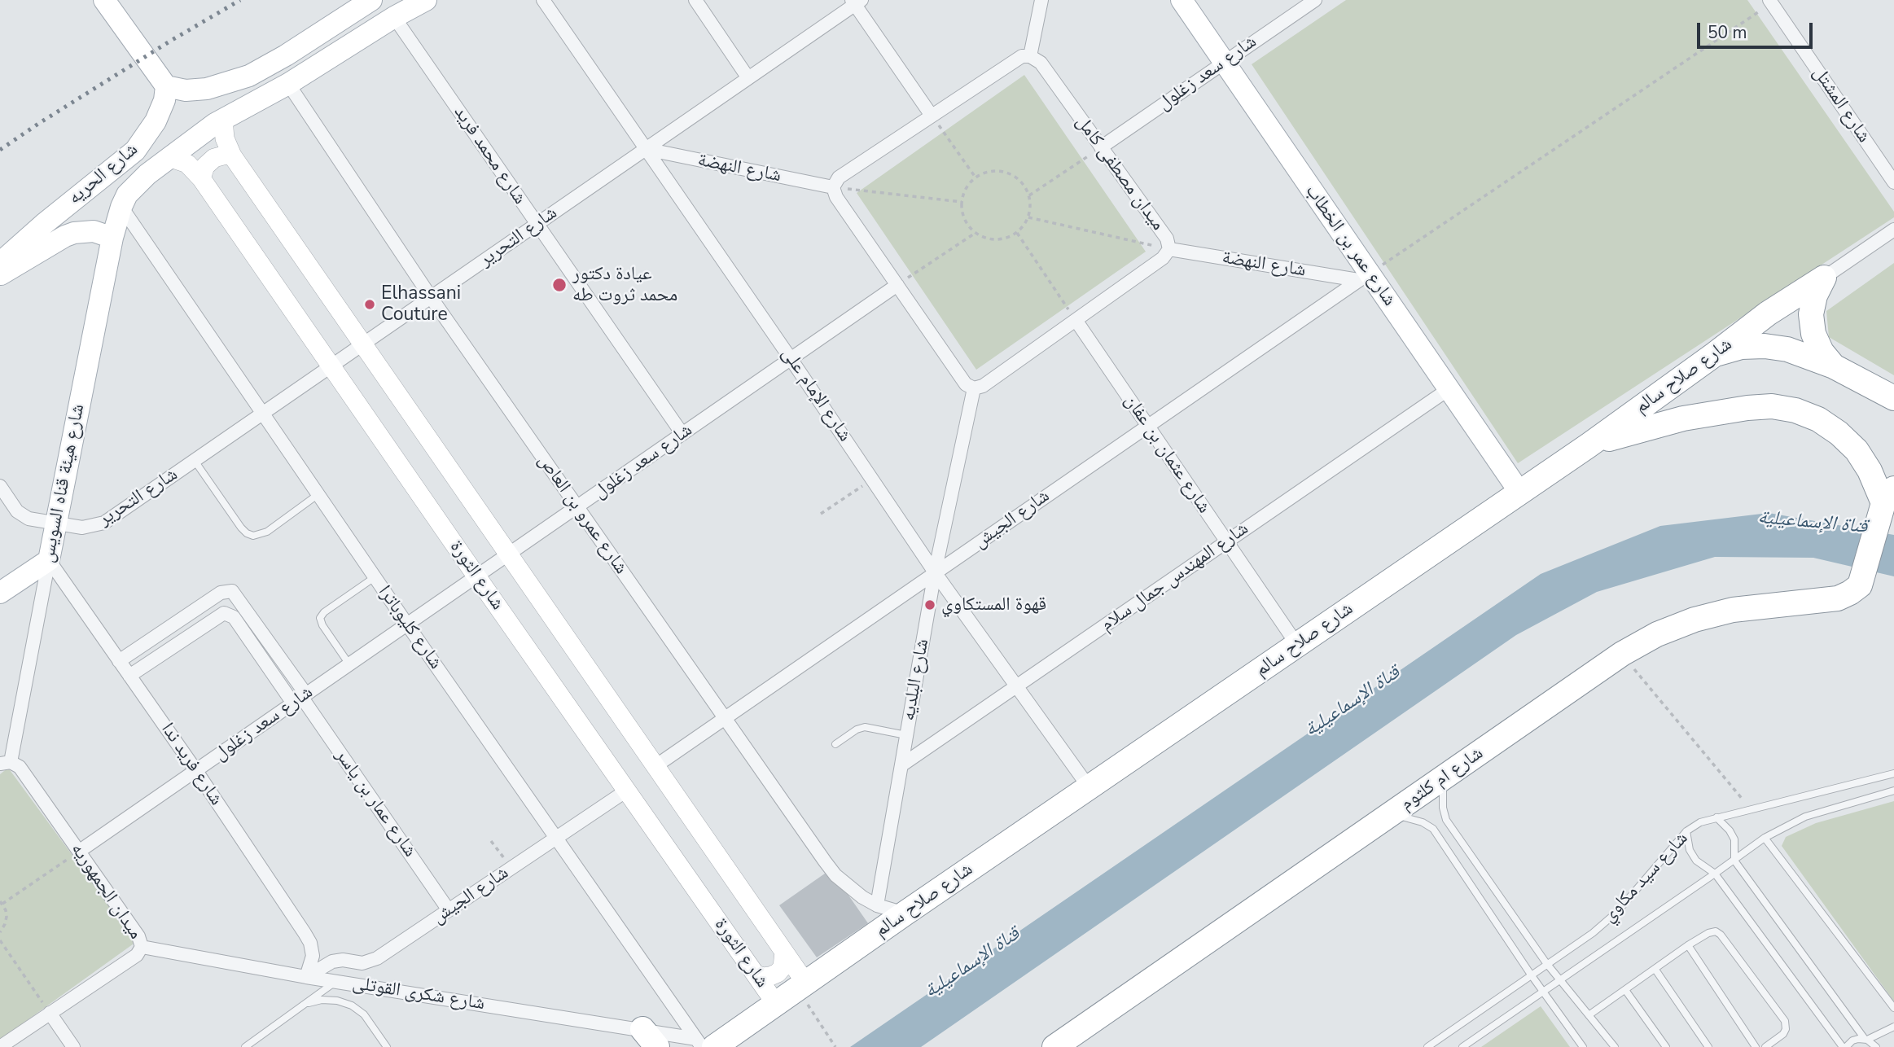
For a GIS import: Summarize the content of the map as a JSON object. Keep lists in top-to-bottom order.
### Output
{
  "streets": {
    "highway": ["شارع صلاح سالم", "شارع ام كلثوم"],
    "main road": ["شارع الحريه", "شارع عمر بن الخطاب", "شارع هيئة قناه السويس"],
    "street": [
      "شارع سعد زغلول",
      "شارع المشتل",
      "شارع محمد فريد",
      "شارع النهضة",
      "ميدان مصطفى كامل",
      "شارع التحرير",
      "شارع الإمام على",
      "شارع عثمان بن عفان",
      "شارع عمرو بن العاص",
      "شارع الجيش",
      "شارع الثورة",
      "شارع المهندس جمال سلام",
      "شارع كليوباترا",
      "شارع البلديه",
      "شارع فريد ندا",
      "شارع عمار بن ياسر",
      "ميدان الجمهوريه",
      "شارع شكرى القوتلى"
    ],
    "lane": ["شارع سيد مكاوي"]
  },
  "crossings": [
    ["شارع سعد زغلول", "شارع محمد فريد"],
    ["شارع سعد زغلول", "ميدان مصطفى كامل"],
    ["شارع سعد زغلول", "شارع عمر بن الخطاب"],
    ["شارع سعد زغلول", "شارع الإمام على"],
    ["شارع سعد زغلول", "شارع عمرو بن العاص"],
    ["شارع سعد زغلول", "شارع الثورة"],
    ["شارع سعد زغلول", "شارع كليوباترا"],
    ["شارع سعد زغلول", "شارع فريد ندا"],
    ["شارع سعد زغلول", "شارع عمار بن ياسر"],
    ["شارع سعد زغلول", "ميدان الجمهوريه"],
    ["شارع محمد فريد", "شارع الحريه"],
    ["شارع محمد فريد", "شارع التحرير"],
    ["شارع النهضة", "ميدان مصطفى كامل"],
    ["شارع النهضة", "شارع التحرير"],
    ["شارع النهضة", "شارع عمر بن الخطاب"],
    ["شارع النهضة", "شارع الإمام على"],
    ["شارع النهضة", "شارع الجيش"],
    ["ميدان مصطفى كامل", "شارع عثمان بن عفان"],
    ["ميدان مصطفى كامل", "شارع البلديه"],
    ["شارع الحريه", "شارع هيئة قناه السويس"],
    ["شارع الحريه", "شارع عمرو بن العاص"],
    ["شارع الحريه", "شارع الثورة"],
    ["شارع الحريه", "شارع كليوباترا"],
    ["شارع التحرير", "شارع الإمام على"],
    ["شارع التحرير", "شارع هيئة قناه السويس"],
    ["شارع التحرير", "شارع عمرو بن العاص"],
    ["شارع التحرير", "شارع الثورة"],
    ["شارع التحرير", "شارع كليوباترا"],
    ["شارع عمر بن الخطاب", "شارع صلاح سالم"],
    ["شارع عمر بن الخطاب", "شارع الجيش"],
    ["شارع عمر بن الخطاب", "شارع المهندس جمال سلام"],
    ["شارع صلاح سالم", "شارع الإمام على"],
    ["شارع صلاح سالم", "شارع عثمان بن عفان"],
    ["شارع صلاح سالم", "شارع عمرو بن العاص"],
    ["شارع صلاح سالم", "شارع الثورة"],
    ["شارع صلاح سالم", "شارع كليوباترا"],
    ["شارع صلاح سالم", "شارع شكرى القوتلى"],
    ["شارع الإمام على", "شارع الجيش"],
    ["شارع الإمام على", "شارع المهندس جمال سلام"],
    ["شارع الإمام على", "شارع البلديه"],
    ["شارع عثمان بن عفان", "شارع الجيش"],
    ["شارع عثمان بن عفان", "شارع المهندس جمال سلام"],
    ["شارع هيئة قناه السويس", "شارع كليوباترا"],
    ["شارع هيئة قناه السويس", "شارع فريد ندا"],
    ["شارع هيئة قناه السويس", "ميدان الجمهوريه"],
    ["شارع عمرو بن العاص", "شارع الجيش"],
    ["شارع عمرو بن العاص", "شارع البلديه"],
    ["شارع الجيش", "شارع الثورة"],
    ["شارع الجيش", "شارع كليوباترا"],
    ["شارع الجيش", "شارع البلديه"],
    ["شارع الجيش", "شارع فريد ندا"],
    ["شارع الجيش", "شارع عمار بن ياسر"],
    ["شارع الجيش", "شارع شكرى القوتلى"],
    ["شارع المهندس جمال سلام", "شارع البلديه"],
    ["شارع كليوباترا", "شارع شكرى القوتلى"],
    ["شارع فريد ندا", "شارع عمار بن ياسر"],
    ["شارع فريد ندا", "شارع شكرى القوتلى"],
    ["ميدان الجمهوريه", "شارع شكرى القوتلى"]
  ],
  "water": ["قناة الإسماعيلية"],
  "places": ["عيادة دكتور محمد ثروت طه", "Elhassani Couture", "قهوة المستكاوي"],
  "scale_bar": "50 m"
}
